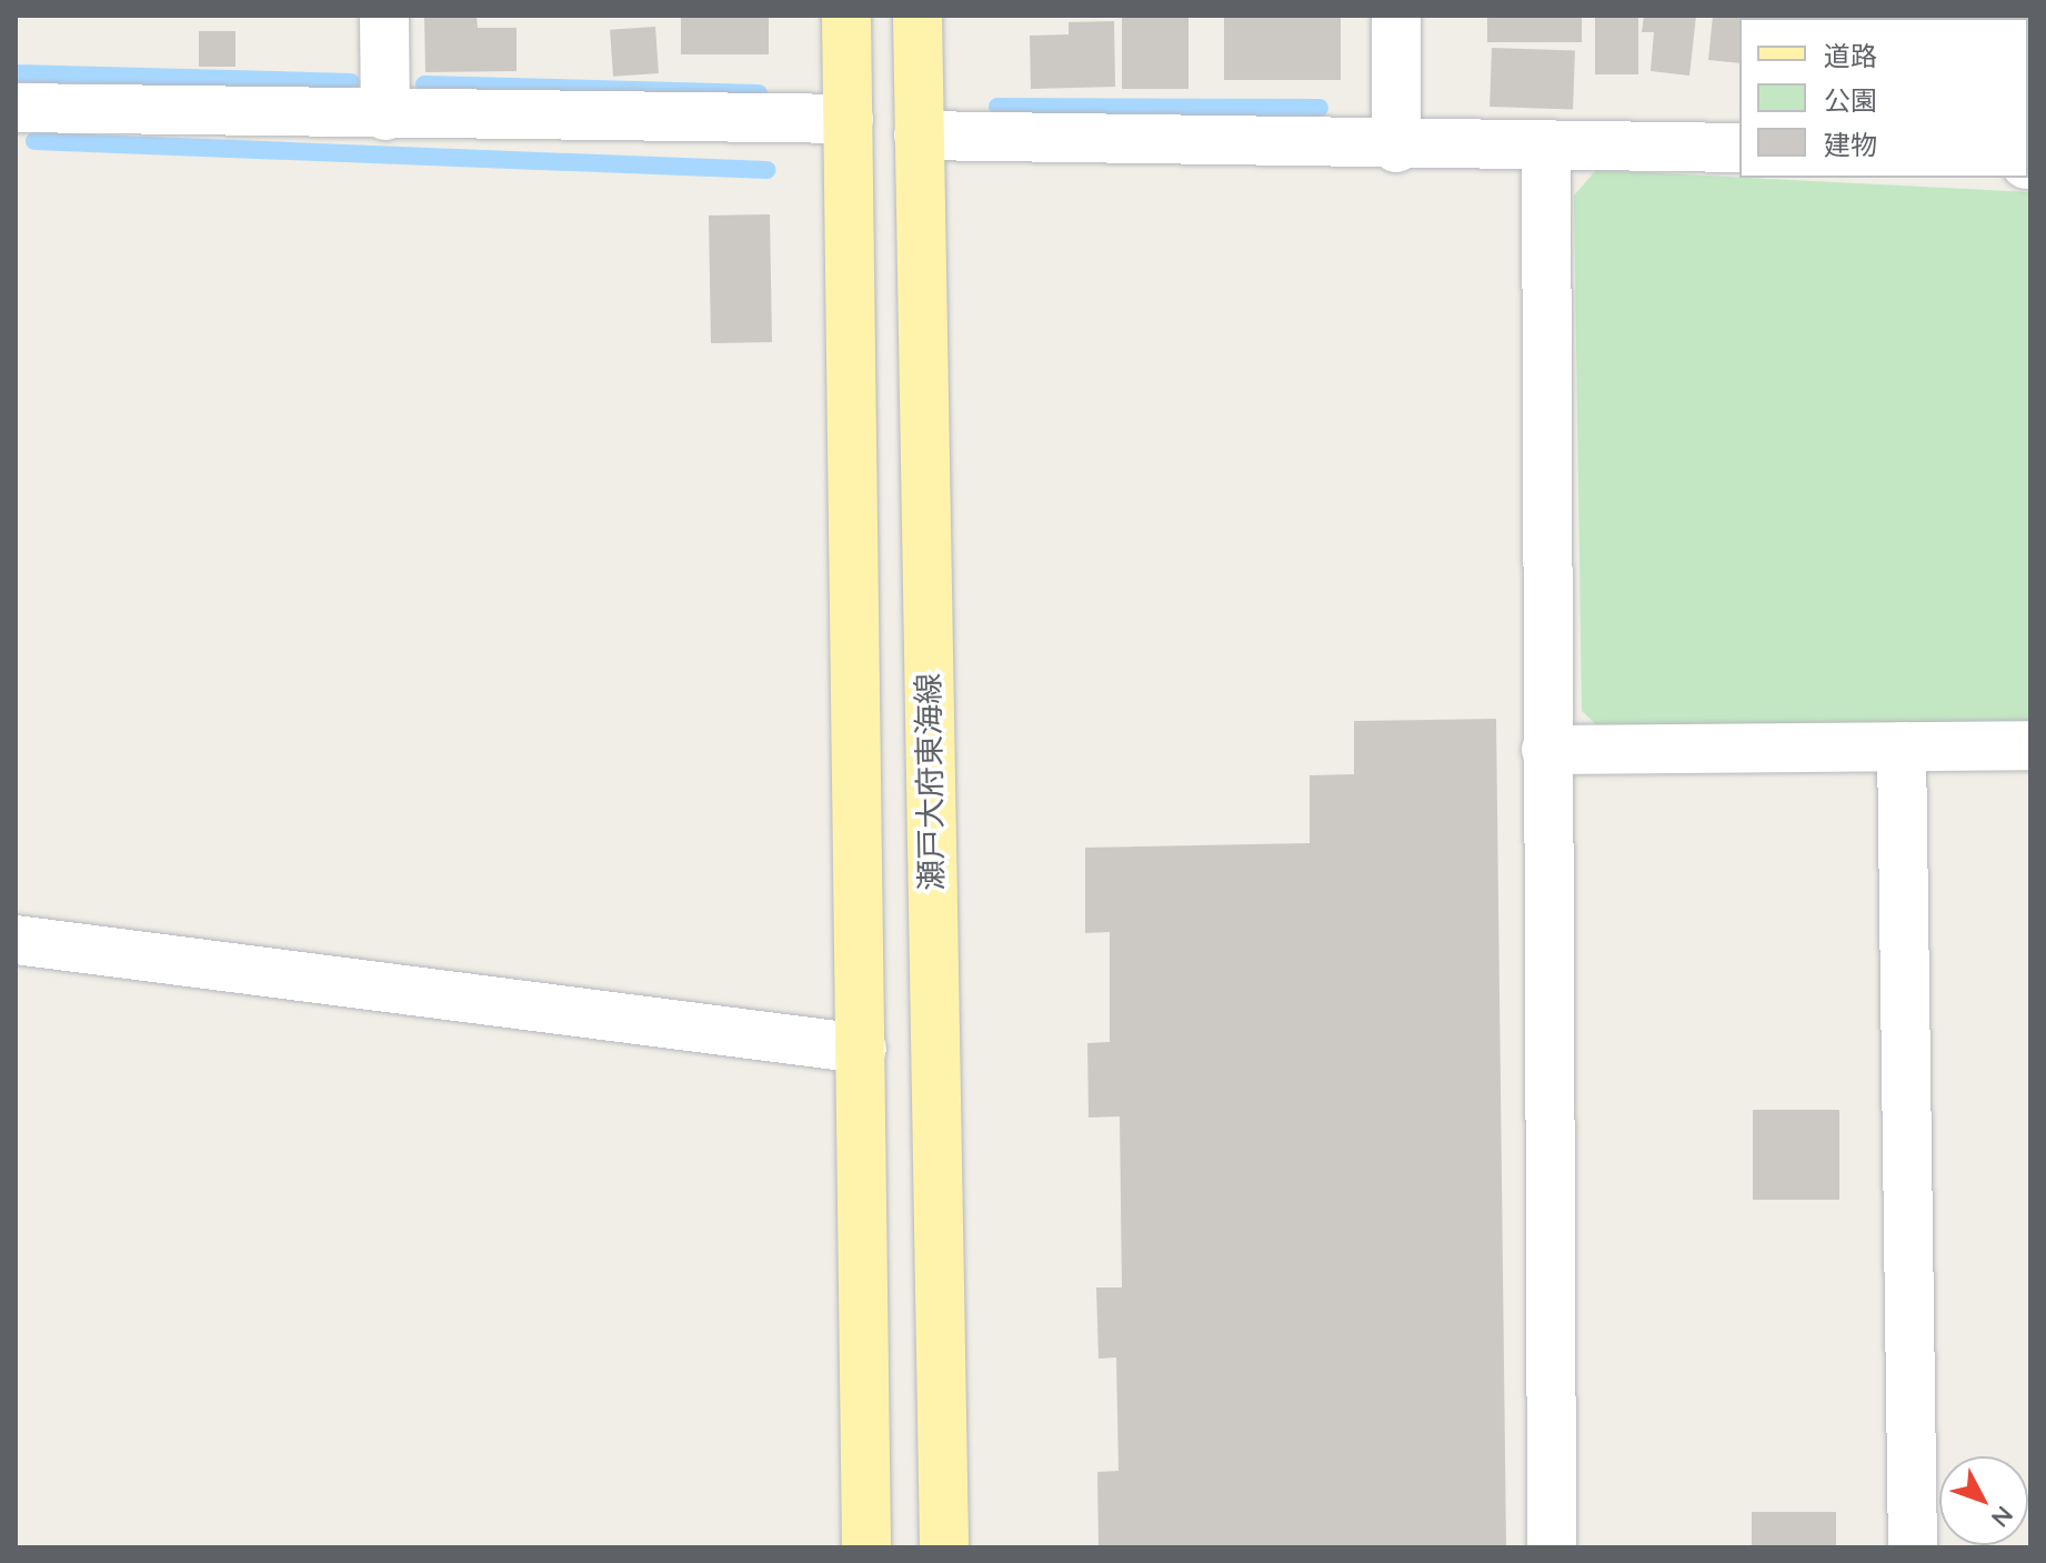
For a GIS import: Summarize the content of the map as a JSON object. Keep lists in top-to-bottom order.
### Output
{
  "streets": {
    "main road": ["瀬戸大府東海線"]
  },
  "legend": ["道路", "公園", "建物"],
  "north": "bottom right"
}
